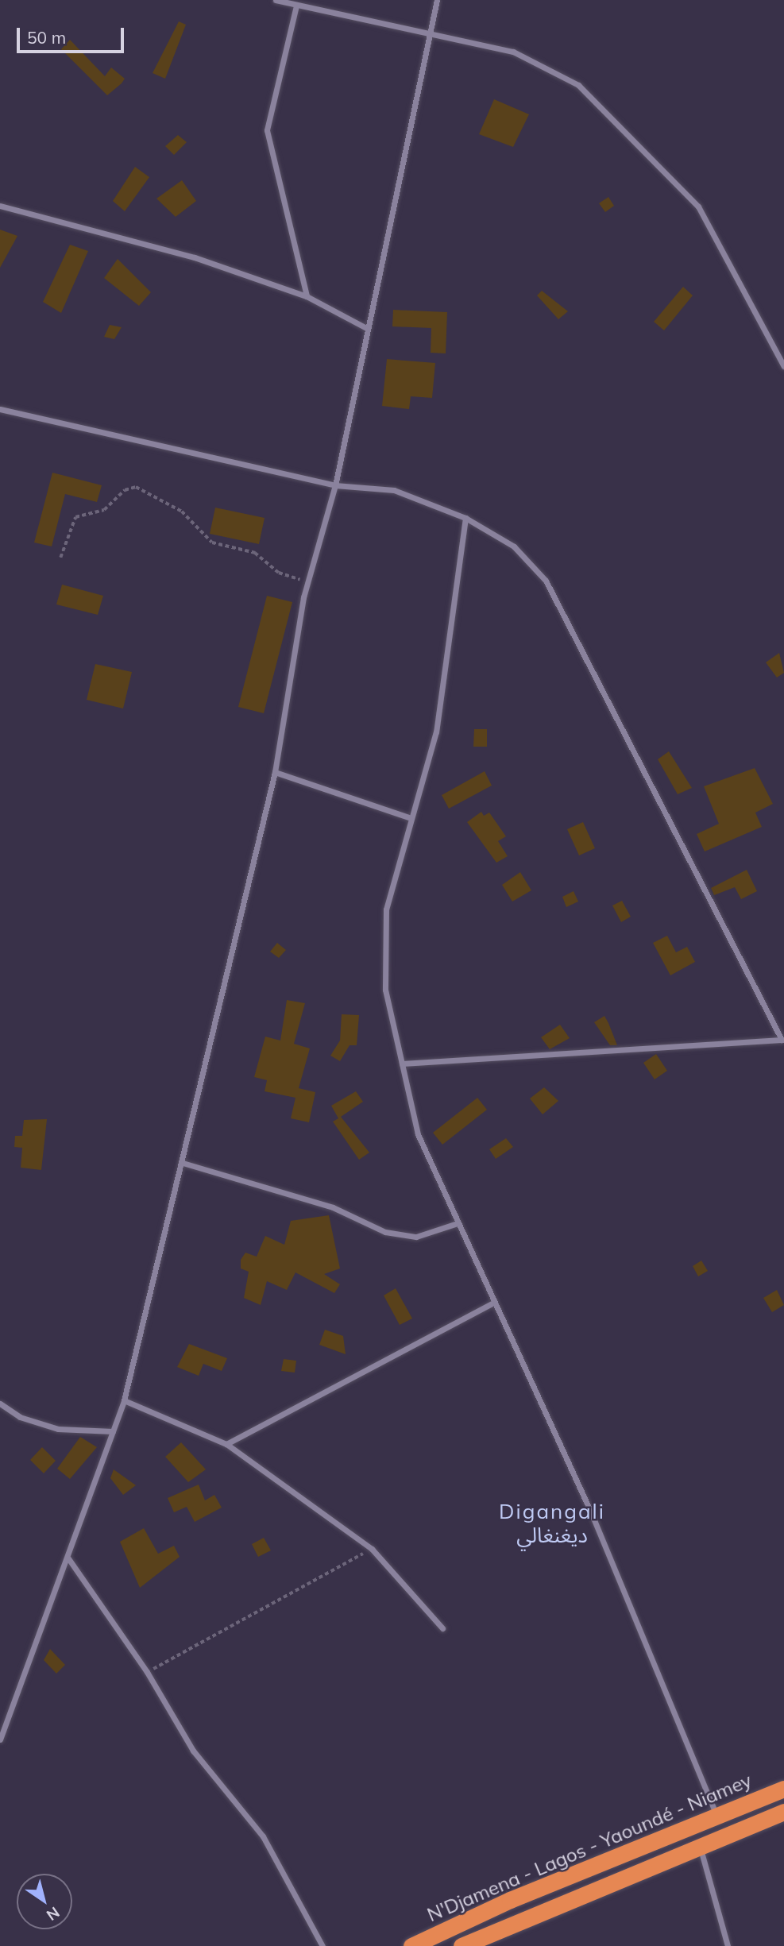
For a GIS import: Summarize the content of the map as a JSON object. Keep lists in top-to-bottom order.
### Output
{
  "streets": {
    "highway": ["N'Djamena - Lagos - Yaoundé - Niamey"]
  },
  "districts": ["Digangali ديغنغالي"],
  "scale_bar": "50 m",
  "north": "bottom right"
}
